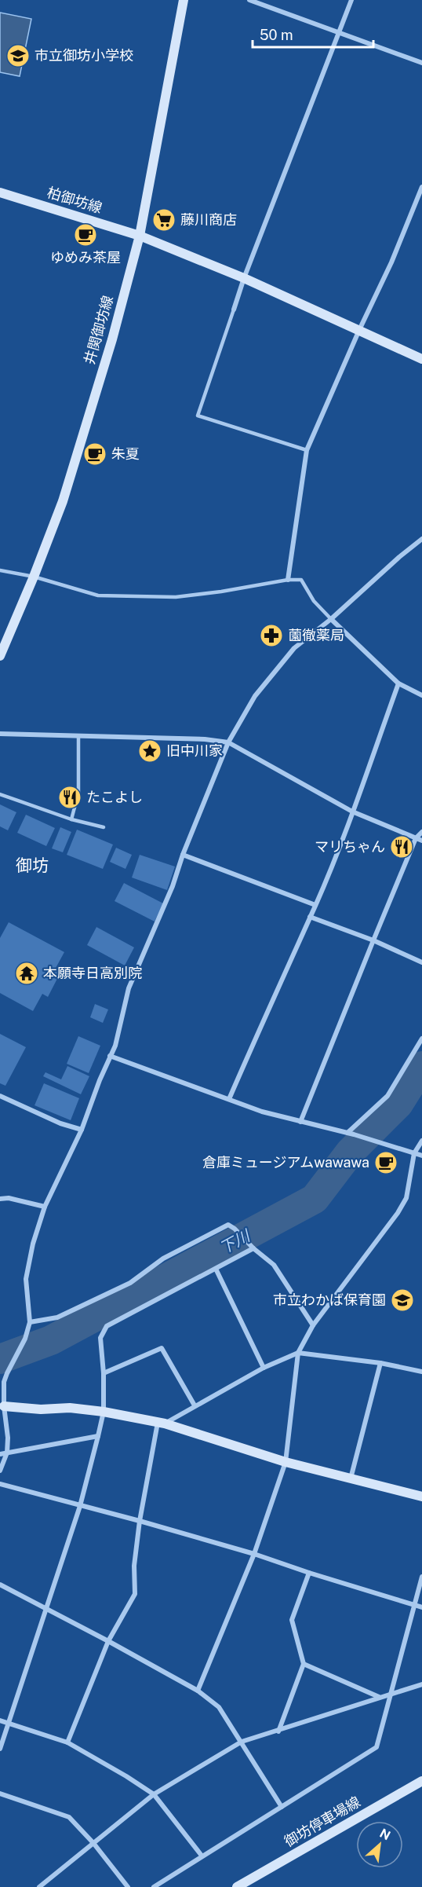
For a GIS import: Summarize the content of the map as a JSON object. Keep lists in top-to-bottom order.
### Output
{
  "streets": {
    "main road": ["柏御坊線", "井関御坊線", "御坊停車場線"]
  },
  "crossings": [
    ["柏御坊線", "井関御坊線"]
  ],
  "districts": ["御坊"],
  "water": ["下川"],
  "places": {
    "school or university": ["市立御坊小学校", "市立わかば保育園"],
    "supermarket": ["藤川商店"],
    "cafe": ["ゆめみ茶屋", "朱夏", "倉庫ミュージアムwawawa"],
    "pharmacy": ["薗徹薬局"],
    "place": ["旧中川家"],
    "restaurant": ["たこよし", "マリちゃん"],
    "temple": ["本願寺日高別院"]
  },
  "scale_bar": "50 m",
  "north": "top right"
}
